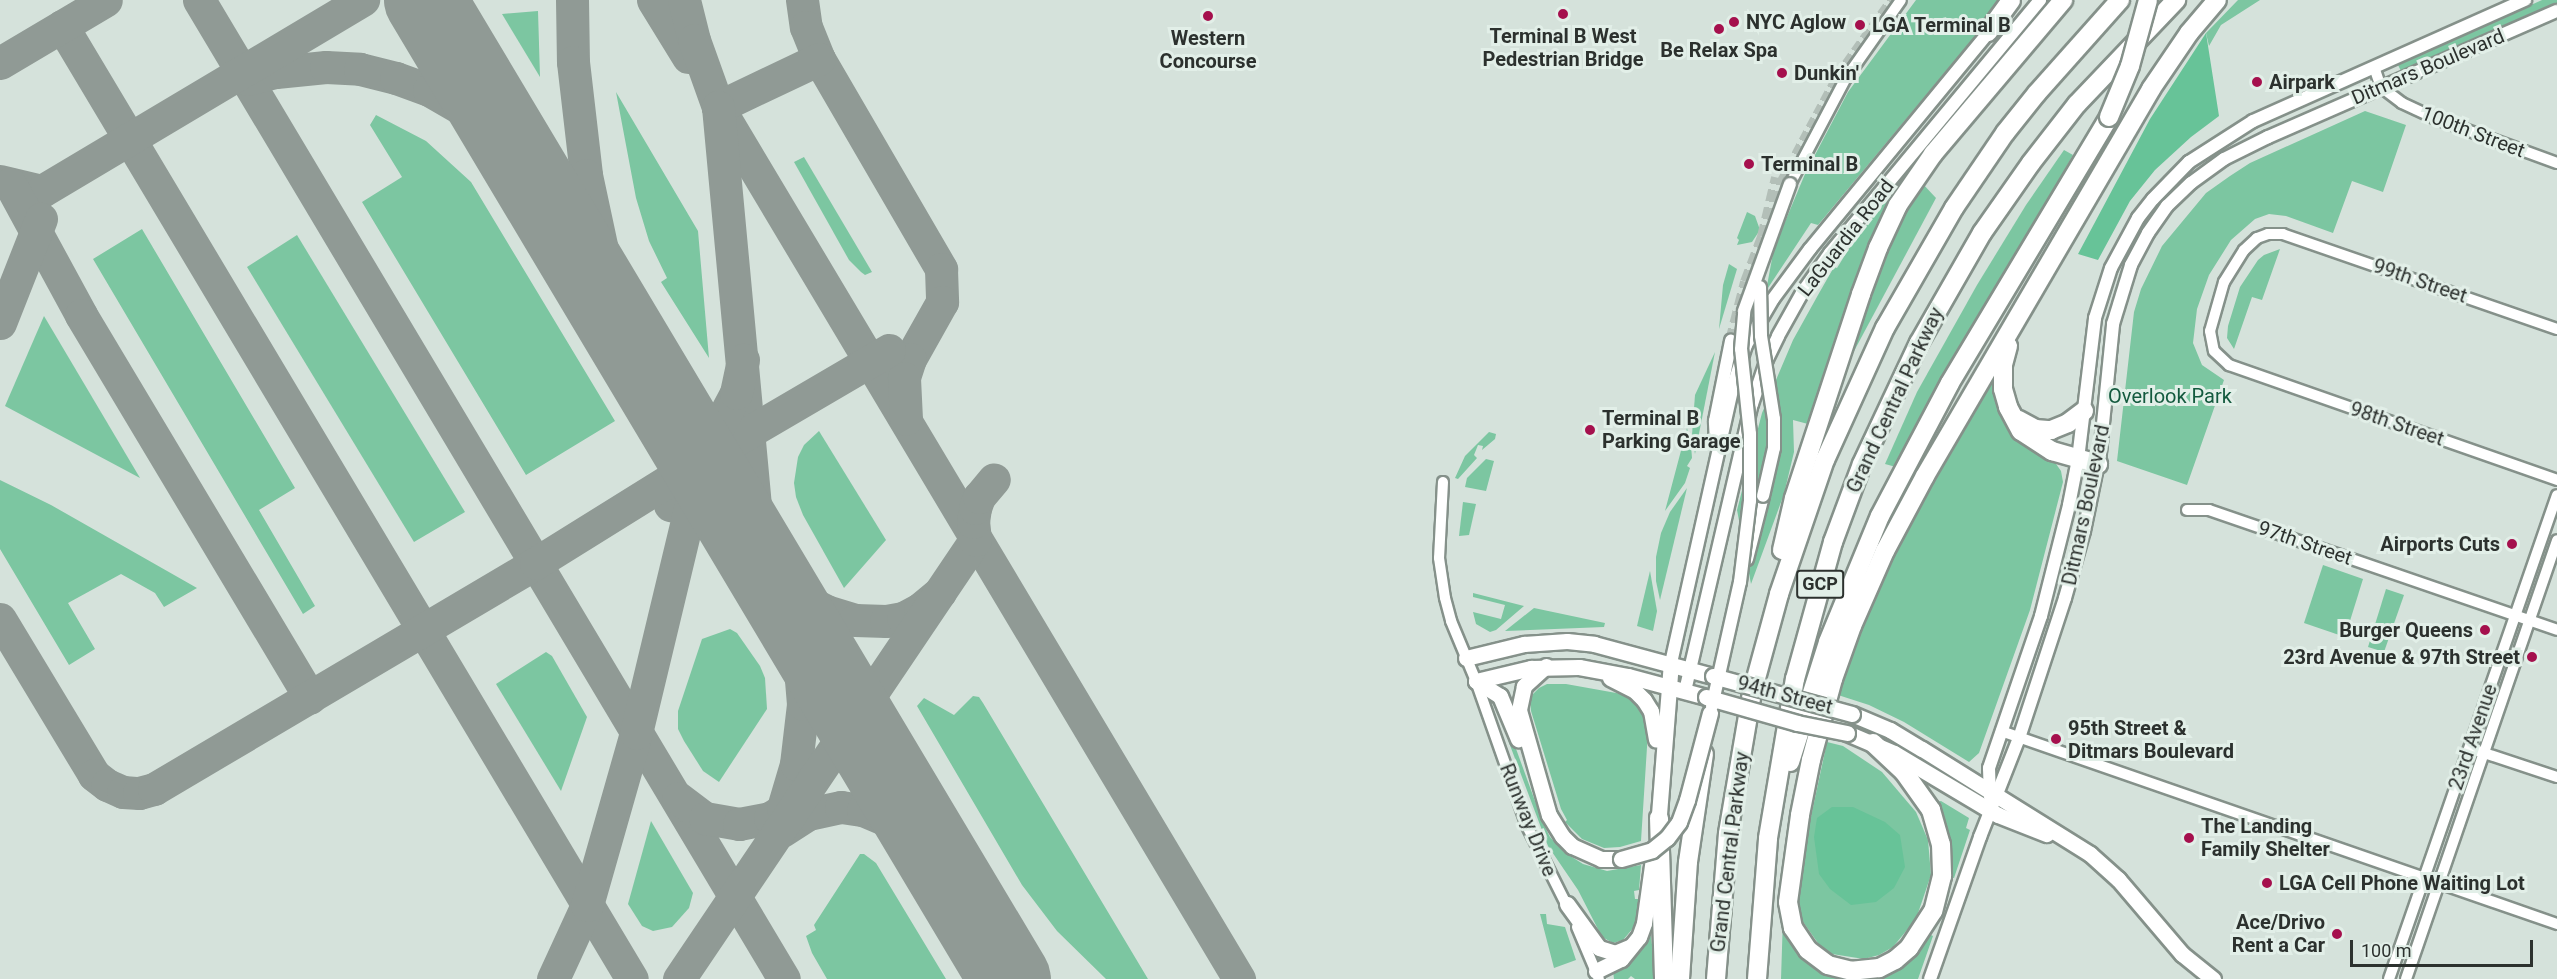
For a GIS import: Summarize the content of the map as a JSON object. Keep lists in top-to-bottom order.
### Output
{
  "streets": {
    "highway": ["Grand Central Parkway", "GCP"],
    "main road": ["94th Street"],
    "street": [
      "Ditmars Boulevard",
      "100th Street",
      "LaGuardia Road",
      "99th Street",
      "98th Street",
      "97th Street",
      "23rd Avenue",
      "Runway Drive"
    ]
  },
  "crossings": [
    ["Ditmars Boulevard", "100th Street"],
    ["Ditmars Boulevard", "94th Street"],
    ["LaGuardia Road", "94th Street"],
    ["99th Street", "98th Street"],
    ["97th Street", "23rd Avenue"],
    ["94th Street", "Runway Drive"]
  ],
  "parks": ["Overlook Park"],
  "places": [
    "Terminal B West Pedestrian Bridge",
    "Western Concourse",
    "NYC Aglow",
    "LGA Terminal B",
    "Be Relax Spa",
    "Dunkin'",
    "Airpark",
    "Terminal B",
    "Terminal B Parking Garage",
    "Airports Cuts",
    "Burger Queens",
    "23rd Avenue & 97th Street",
    "95th Street & Ditmars Boulevard",
    "The Landing Family Shelter",
    "LGA Cell Phone Waiting Lot",
    "Ace/Drivo Rent a Car"
  ],
  "scale_bar": "100 m"
}
